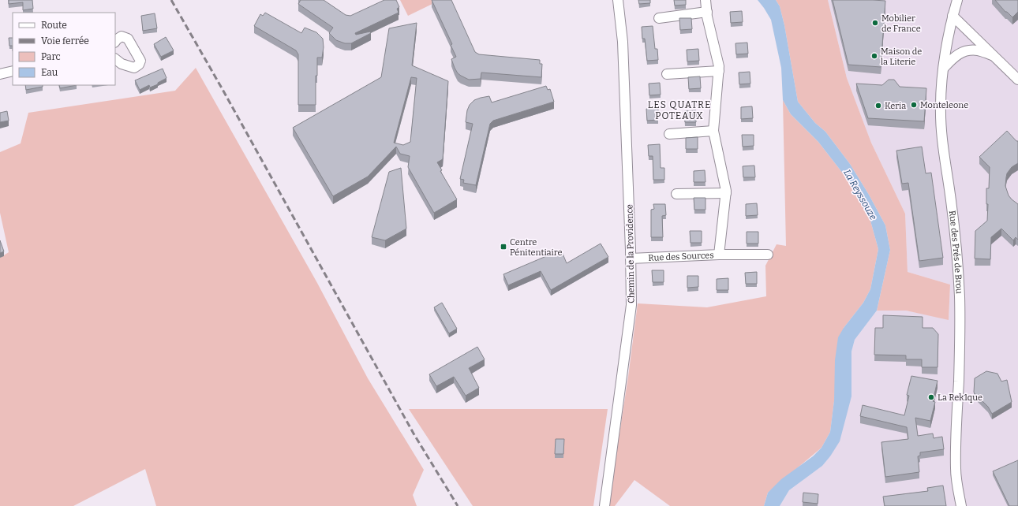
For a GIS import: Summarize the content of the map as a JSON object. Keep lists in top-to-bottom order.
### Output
{
  "streets": {
    "street": ["Rue des Prés de Brou", "Chemin de la Providence", "Rue des Sources"]
  },
  "crossings": [
    ["Chemin de la Providence", "Rue des Sources"]
  ],
  "districts": ["LES QUATRE POTEAUX"],
  "water": ["La Reyssouze"],
  "places": {
    "other": [
      "Mobilier de France",
      "Maison de la Literie",
      "Monteleone",
      "Keria",
      "La Rek1que"
    ],
    "transit": ["Centre Pénitentiaire"]
  },
  "legend": [
    "Route",
    "Voie ferrée",
    "Parc",
    "Eau"
  ]
}
